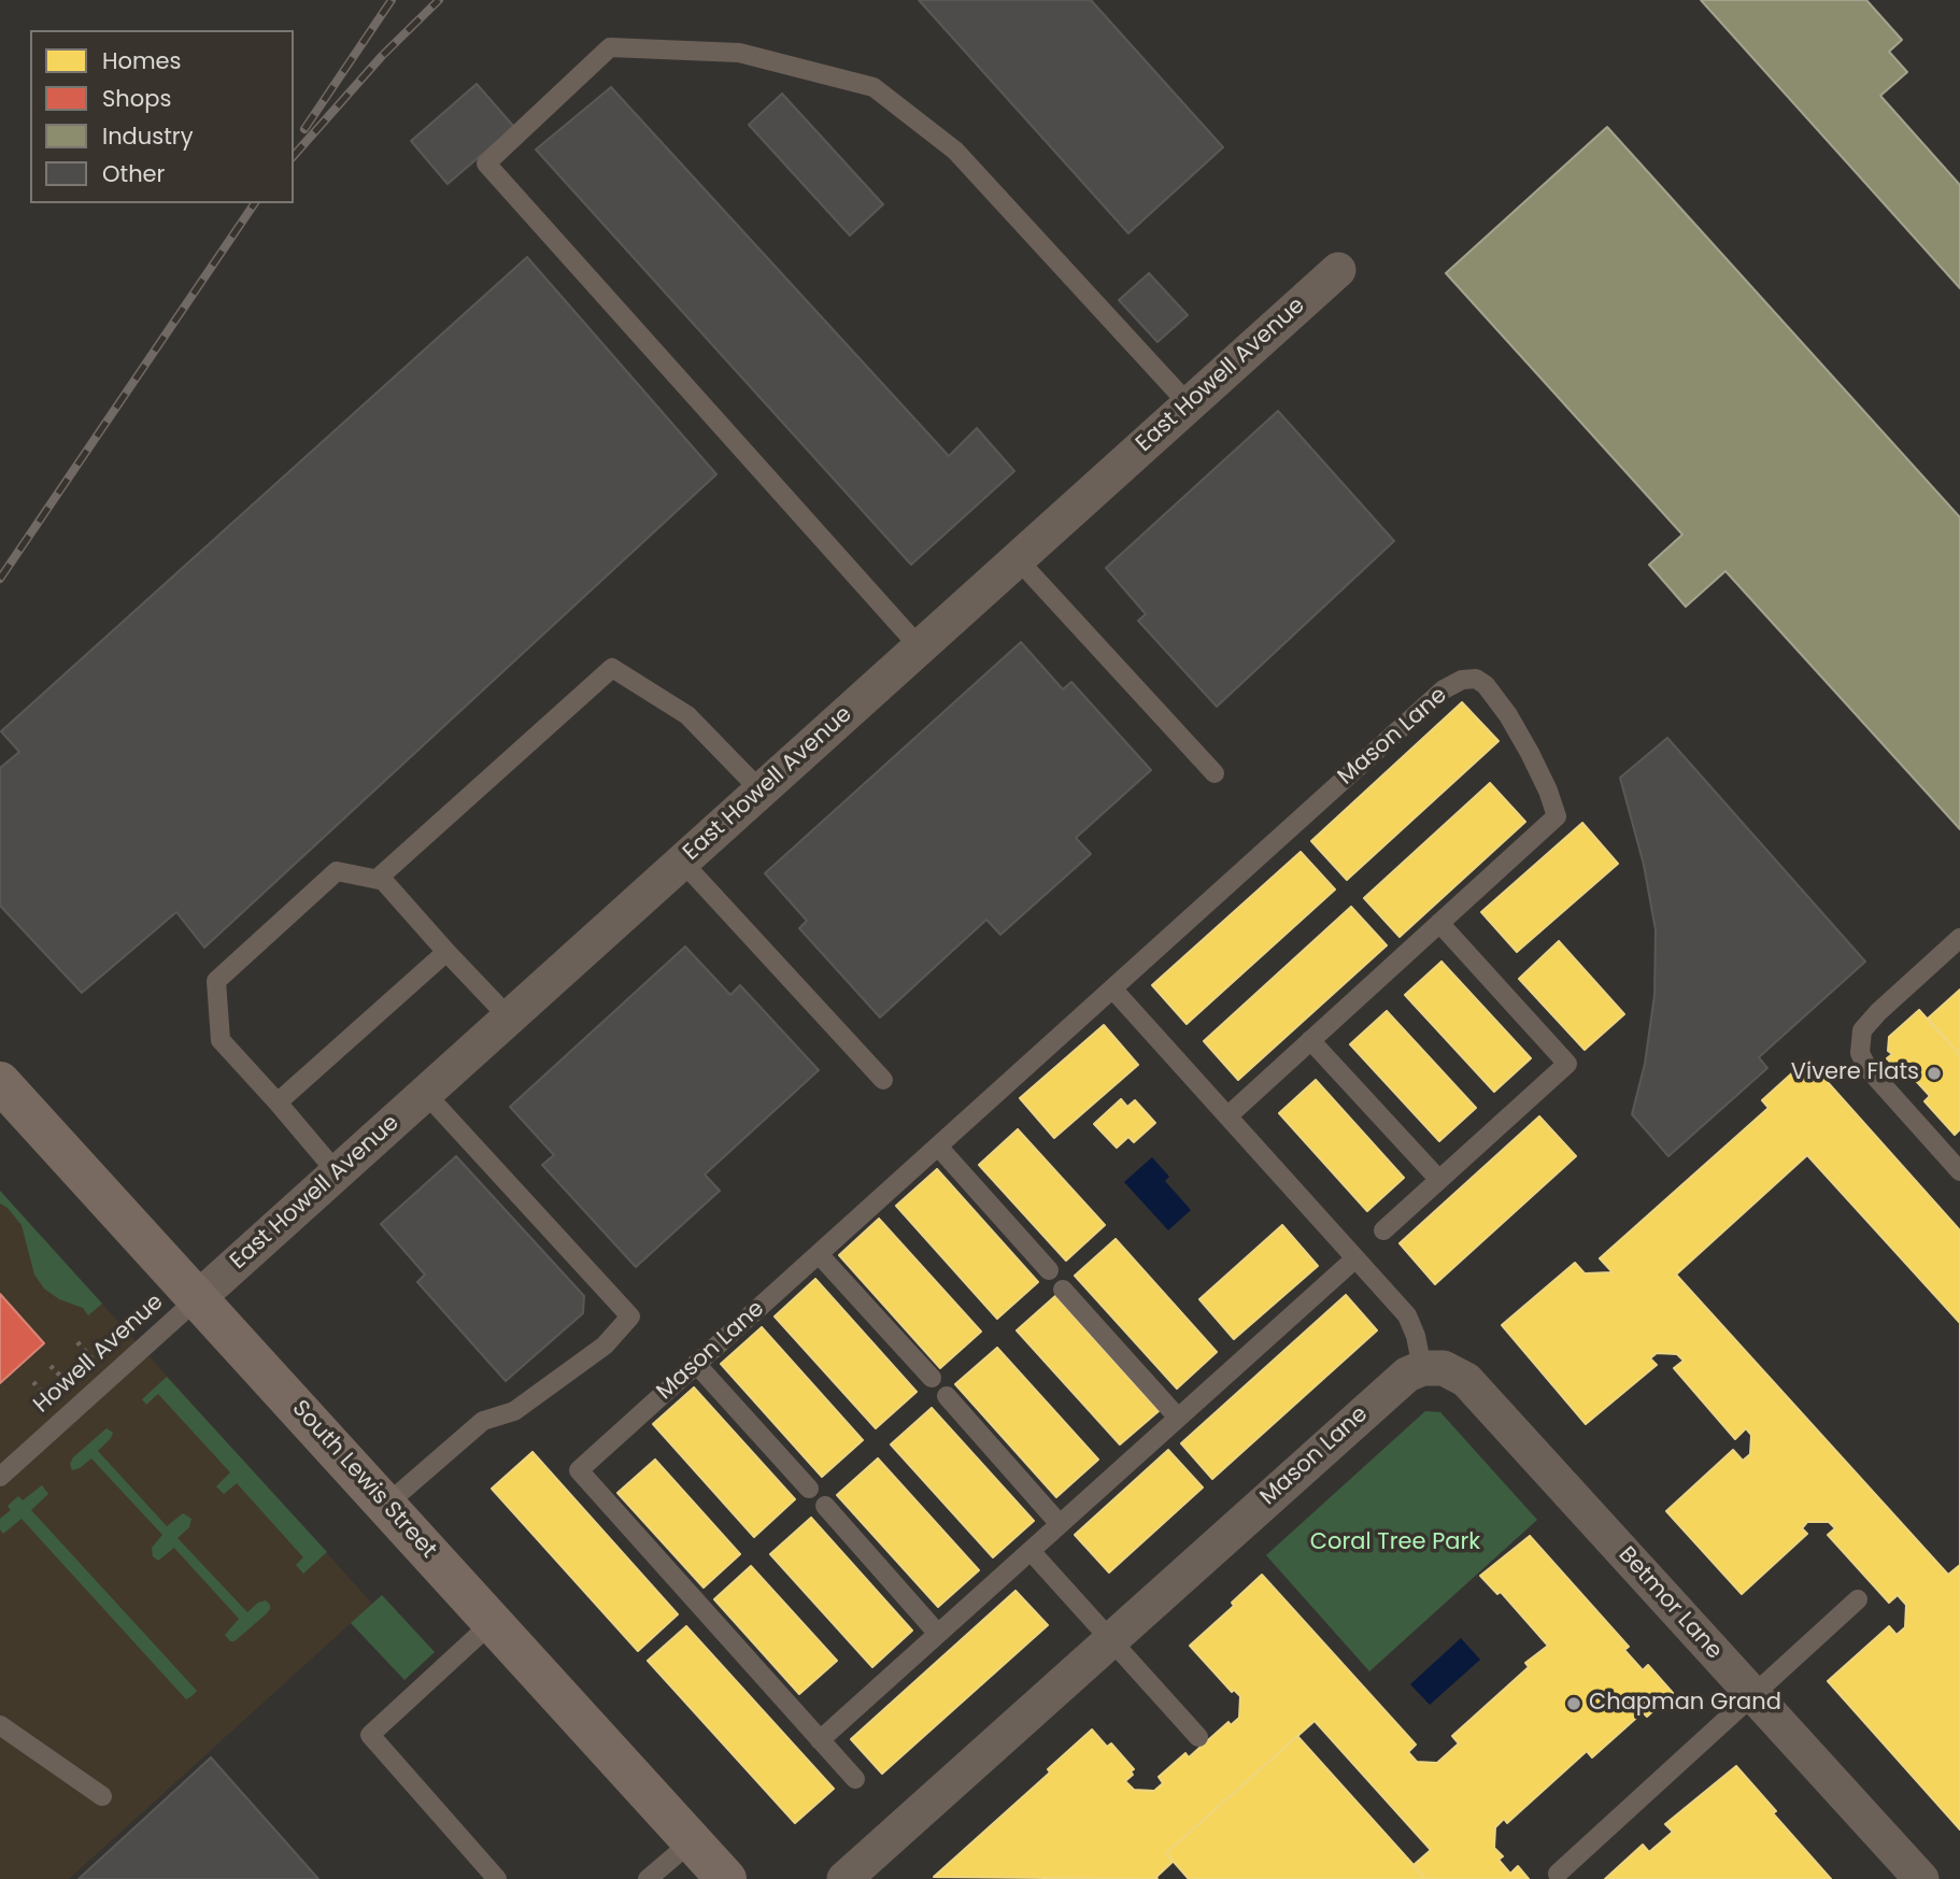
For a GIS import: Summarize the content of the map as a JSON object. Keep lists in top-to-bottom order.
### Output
{
  "streets": {
    "main road": ["South Lewis Street"],
    "street": ["East Howell Avenue", "Mason Lane", "Betmor Lane"],
    "lane": ["Howell Avenue"]
  },
  "crossings": [
    ["East Howell Avenue", "Howell Avenue"],
    ["East Howell Avenue", "South Lewis Street"],
    ["Mason Lane", "Betmor Lane"],
    ["Howell Avenue", "South Lewis Street"]
  ],
  "parks": ["Coral Tree Park"],
  "places": ["Vivere Flats", "Chapman Grand"],
  "legend": [
    "Homes",
    "Shops",
    "Industry",
    "Other"
  ]
}
